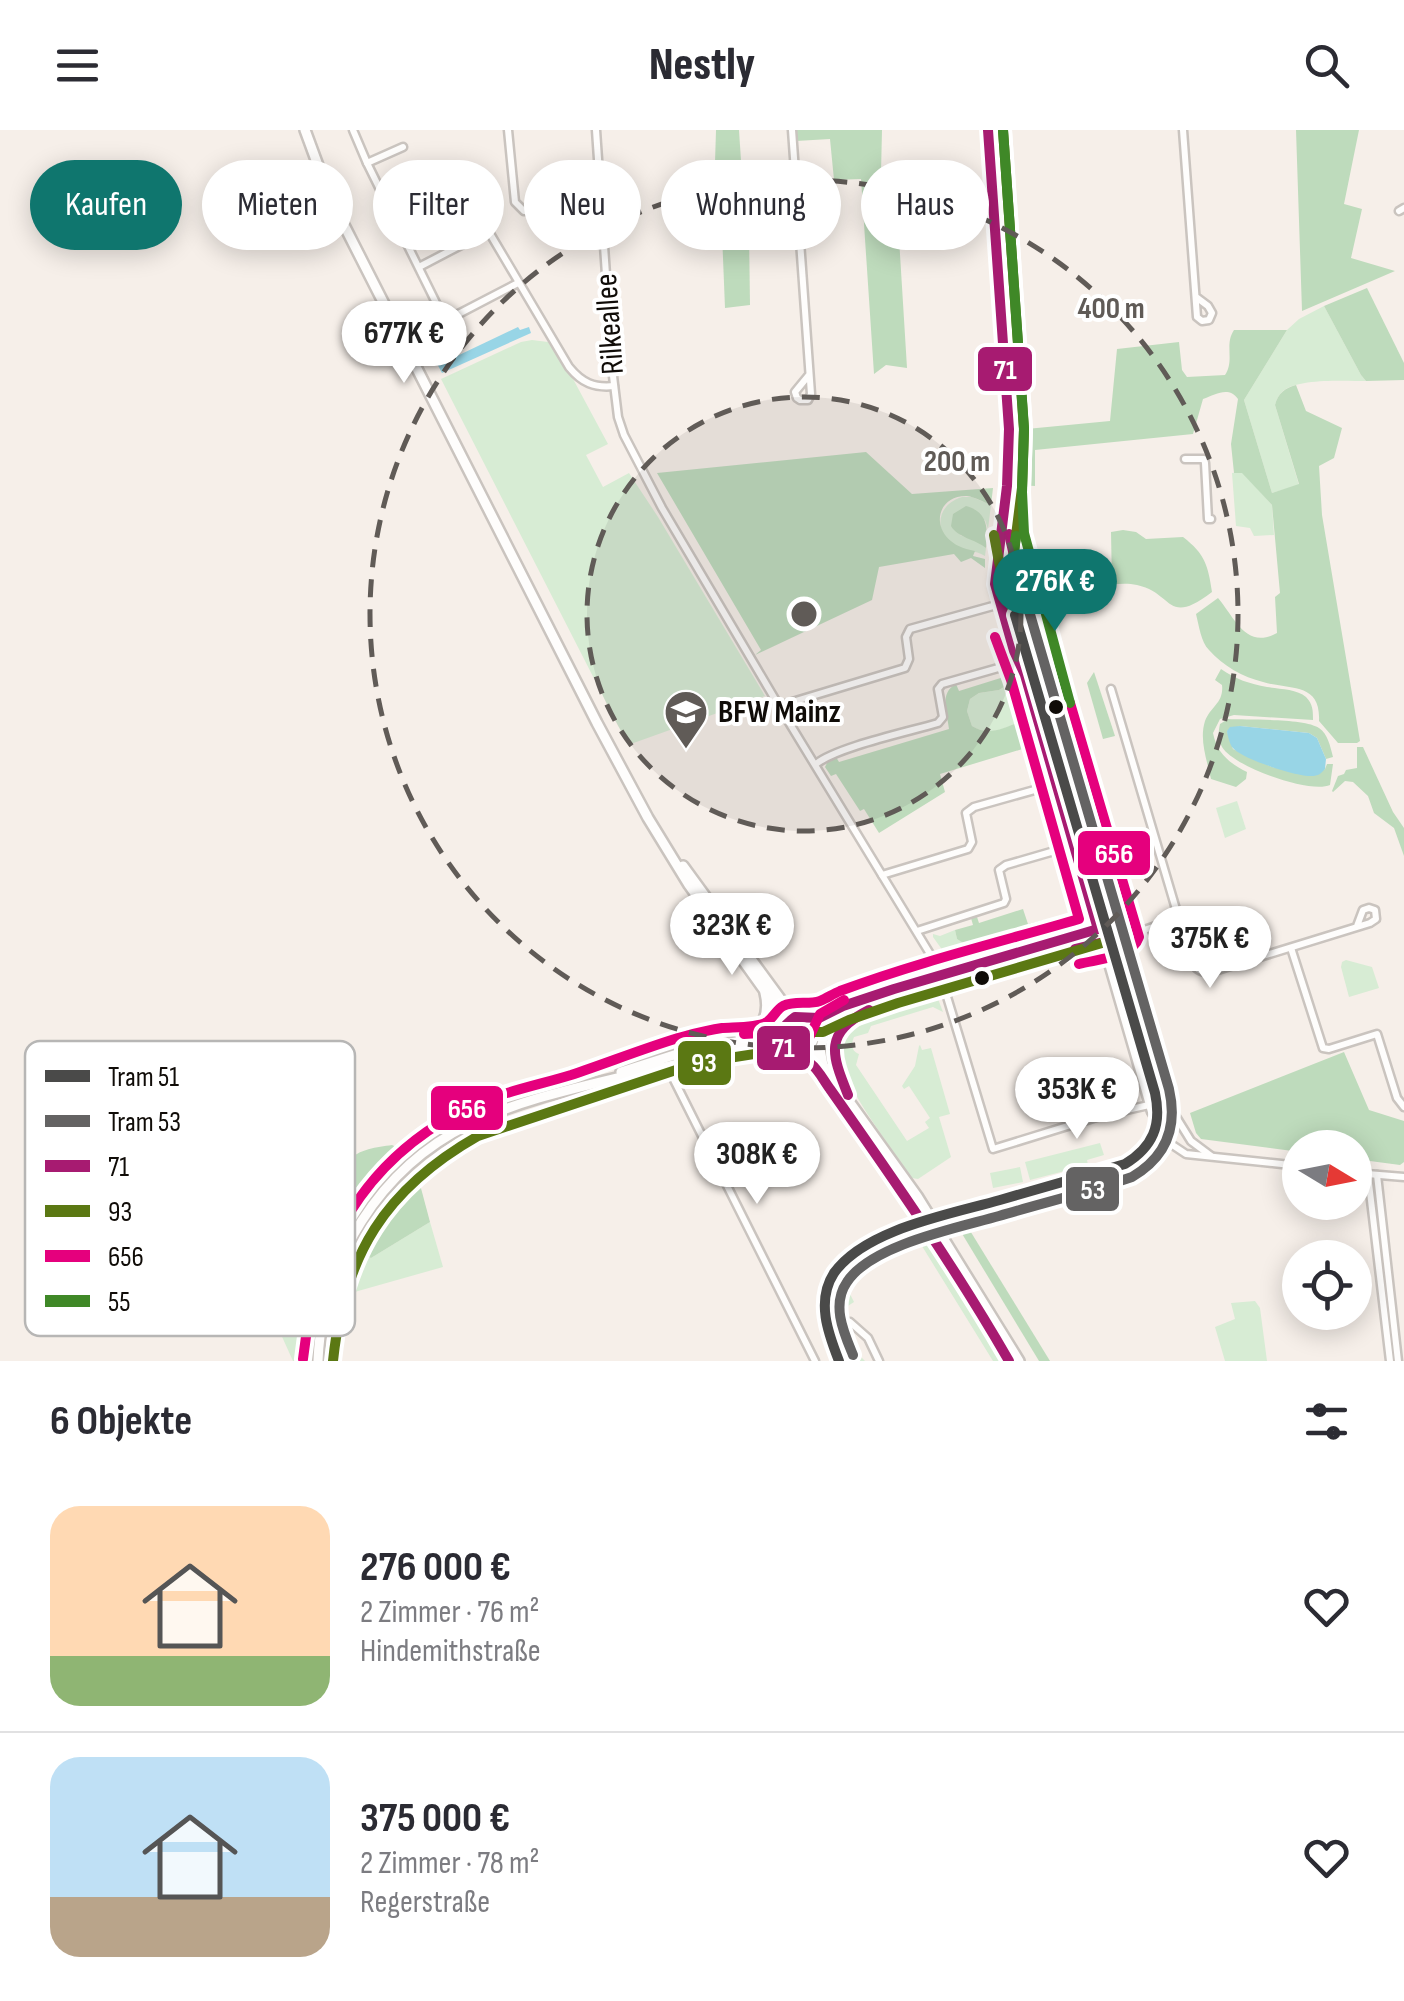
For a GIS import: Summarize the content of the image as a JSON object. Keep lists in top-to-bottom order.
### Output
{
  "streets": {
    "street": ["Rilkeallee"]
  },
  "places": {
    "school or university": ["BFW Mainz"]
  },
  "lines": [
    "transit line 71",
    "transit line 93",
    "transit line 55",
    "tram line 53",
    "tram line 51",
    "transit line 656"
  ],
  "legend": [
    "Tram 51",
    "Tram 53",
    "71",
    "93",
    "656",
    "55"
  ],
  "north": "right",
  "page": {
    "header": "Nestly",
    "chip": [
      "Kaufen",
      "Mieten",
      "Filter",
      "Neu",
      "Wohnung",
      "Haus"
    ],
    "price": [
      "677K €",
      "276K €",
      "323K €",
      "375K €",
      "353K €",
      "308K €"
    ],
    "heading": "6 Objekte",
    "list": [
      {
        "name": "276 000 €",
        "note": "2 Zimmer · 76 m² · Hindemithstraße"
      },
      {
        "name": "375 000 €",
        "note": "2 Zimmer · 78 m² · Regerstraße"
      }
    ]
  },
  "rings": ["400 m", "200 m"]
}
